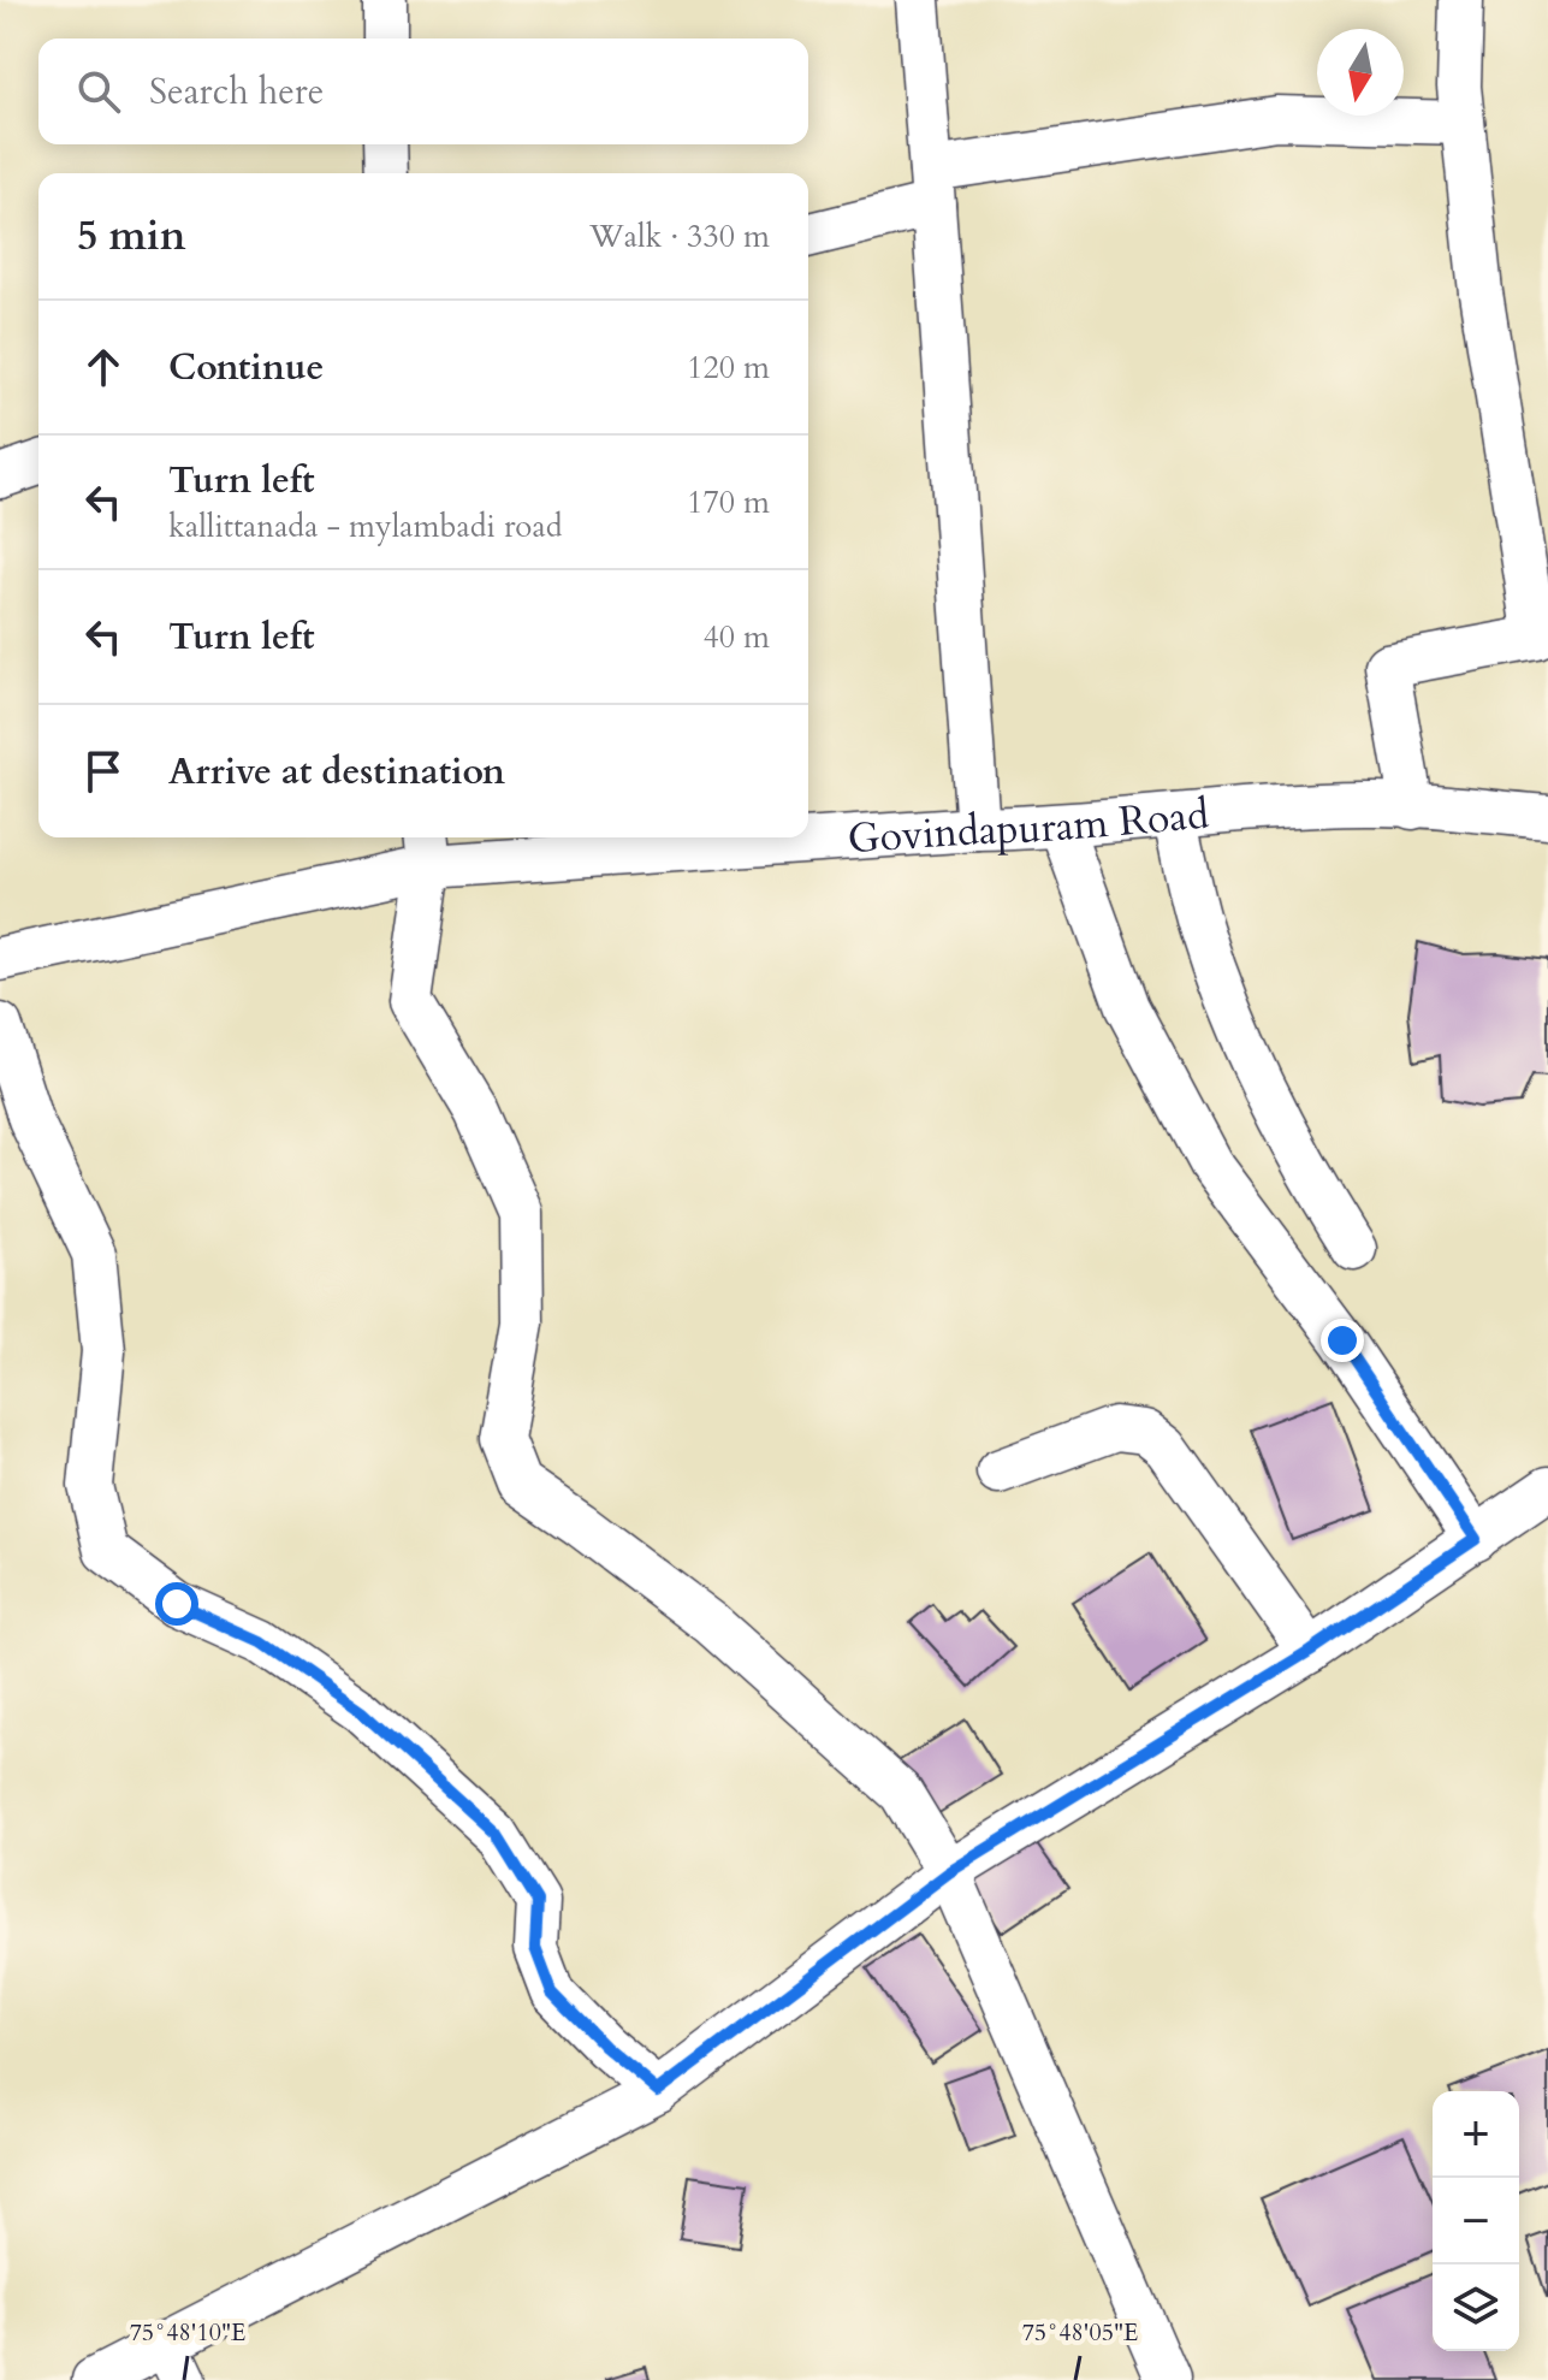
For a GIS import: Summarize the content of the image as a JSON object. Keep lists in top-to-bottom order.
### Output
{
  "streets": {
    "street": ["Govindapuram Road"]
  },
  "north": "bottom",
  "page": {
    "search": "Search here",
    "heading": ["5 min", "Walk · 330 m"],
    "list": [
      ["Continue", "120 m"],
      ["Turn left", "kallittanada - mylambadi road", "170 m"],
      ["Turn left", "40 m"],
      "Arrive at destination"
    ],
    "map_buttons": ["+", "−"]
  },
  "coordinates": ["75°48'10\"E", "75°48'05\"E"]
}
